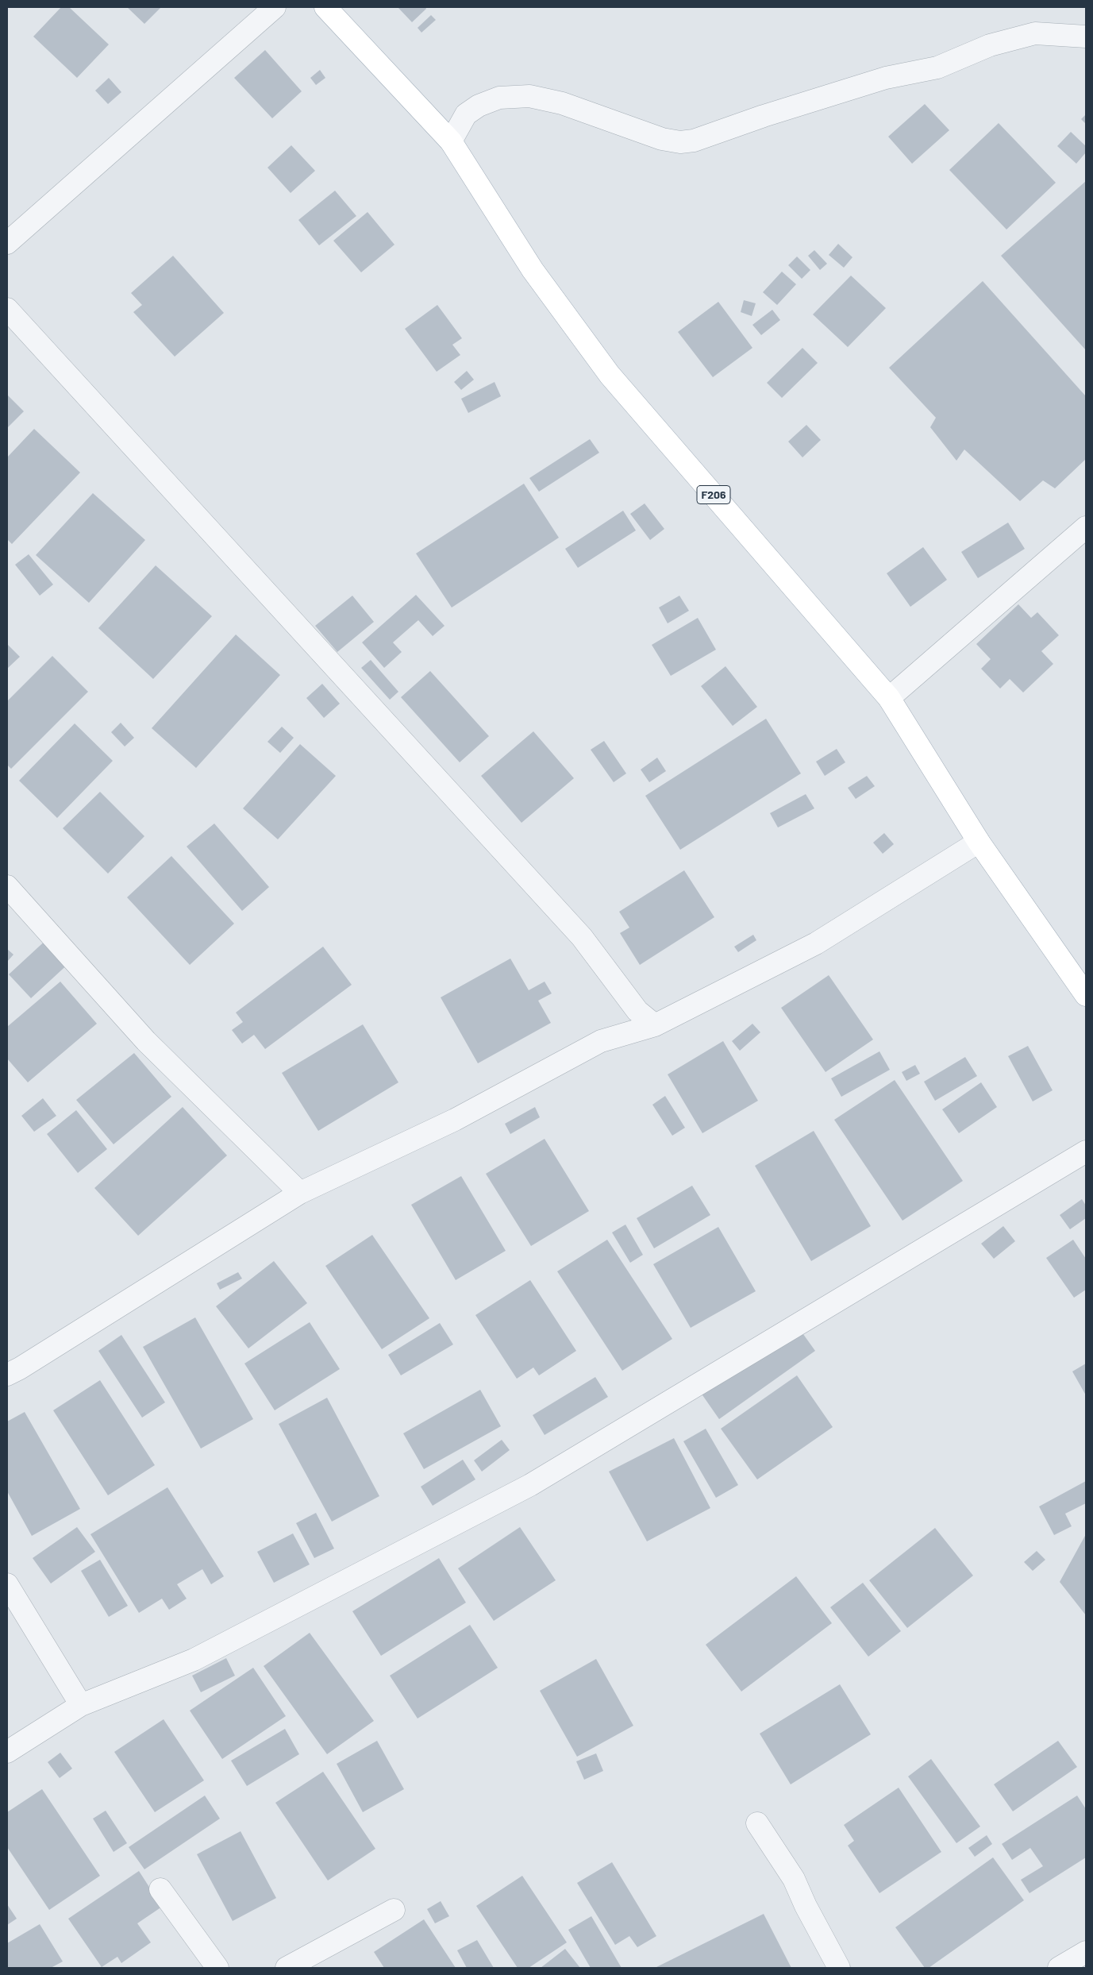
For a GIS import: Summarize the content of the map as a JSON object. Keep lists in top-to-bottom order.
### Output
{
  "streets": {
    "main road": ["F206"]
  }
}
